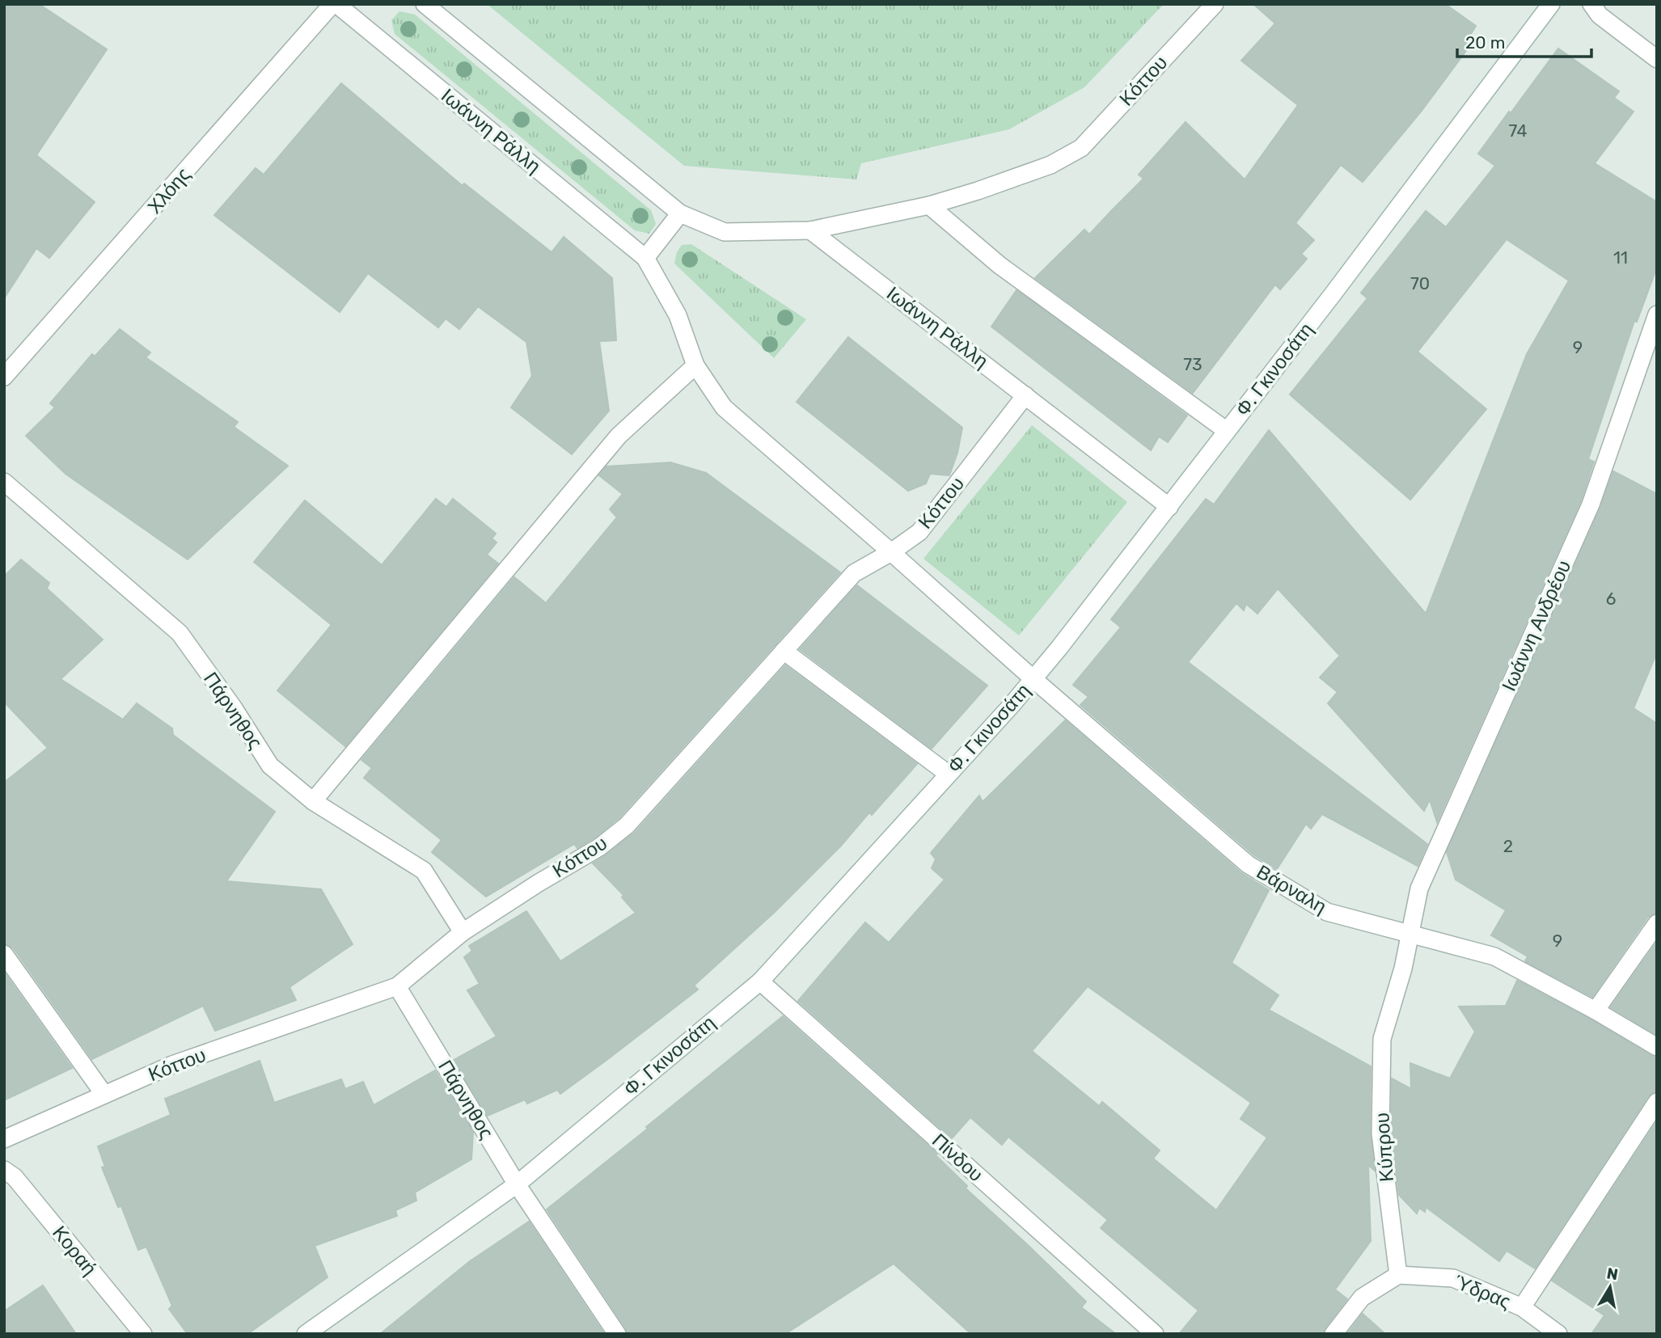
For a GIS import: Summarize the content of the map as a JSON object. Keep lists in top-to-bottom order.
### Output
{
  "streets": {
    "street": [
      "Κόττου",
      "Ιωάννη Ράλλη",
      "Χλόης",
      "Φ. Γκινοσάτη",
      "Ιωάννη Ανδρέου",
      "Πάρνηθος",
      "Βάρναλη",
      "Κύπρου",
      "Πίνδου",
      "Κοραή",
      "Ύδρας"
    ]
  },
  "crossings": [
    ["Κόττου", "Ιωάννη Ράλλη"],
    ["Κόττου", "Πάρνηθος"],
    ["Ιωάννη Ράλλη", "Χλόης"],
    ["Ιωάννη Ράλλη", "Φ. Γκινοσάτη"],
    ["Ιωάννη Ράλλη", "Βάρναλη"],
    ["Φ. Γκινοσάτη", "Πάρνηθος"],
    ["Φ. Γκινοσάτη", "Βάρναλη"],
    ["Φ. Γκινοσάτη", "Πίνδου"],
    ["Ιωάννη Ανδρέου", "Βάρναλη"],
    ["Ιωάννη Ανδρέου", "Κύπρου"],
    ["Βάρναλη", "Κύπρου"],
    ["Κύπρου", "Ύδρας"]
  ],
  "house_numbers": [
    "74",
    "11",
    "70",
    "9",
    "73",
    "6",
    "2",
    "9"
  ],
  "scale_bar": "20 m",
  "north": "top"
}
